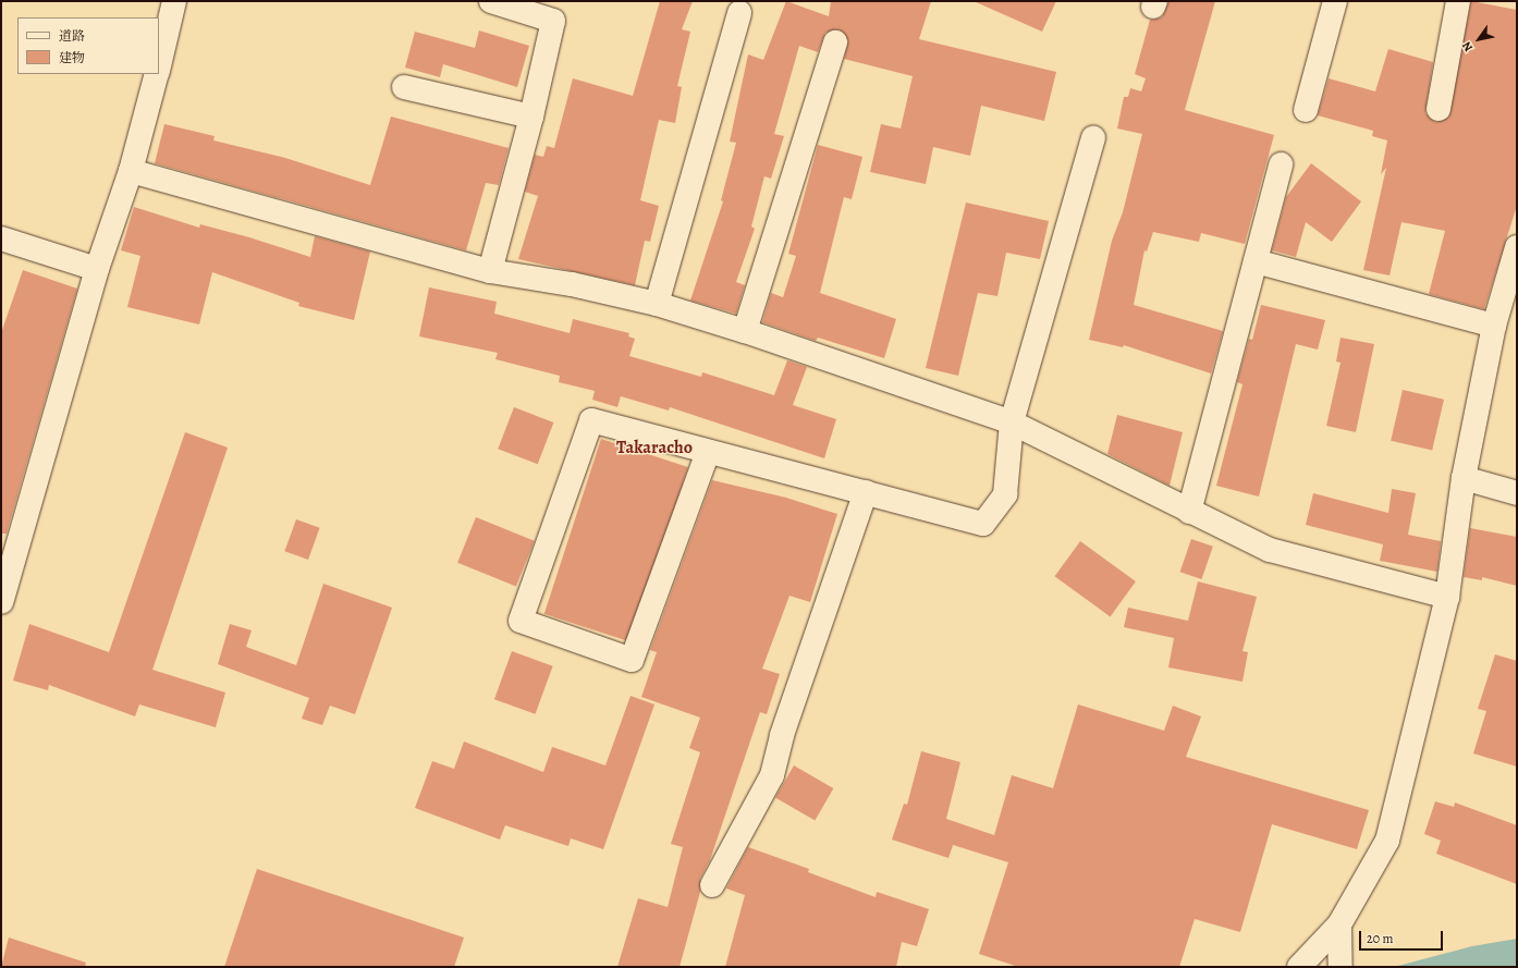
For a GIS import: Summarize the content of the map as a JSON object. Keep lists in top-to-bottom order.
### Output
{
  "districts": ["Takaracho"],
  "legend": ["道路", "建物"],
  "scale_bar": "20 m",
  "north": "bottom left"
}
